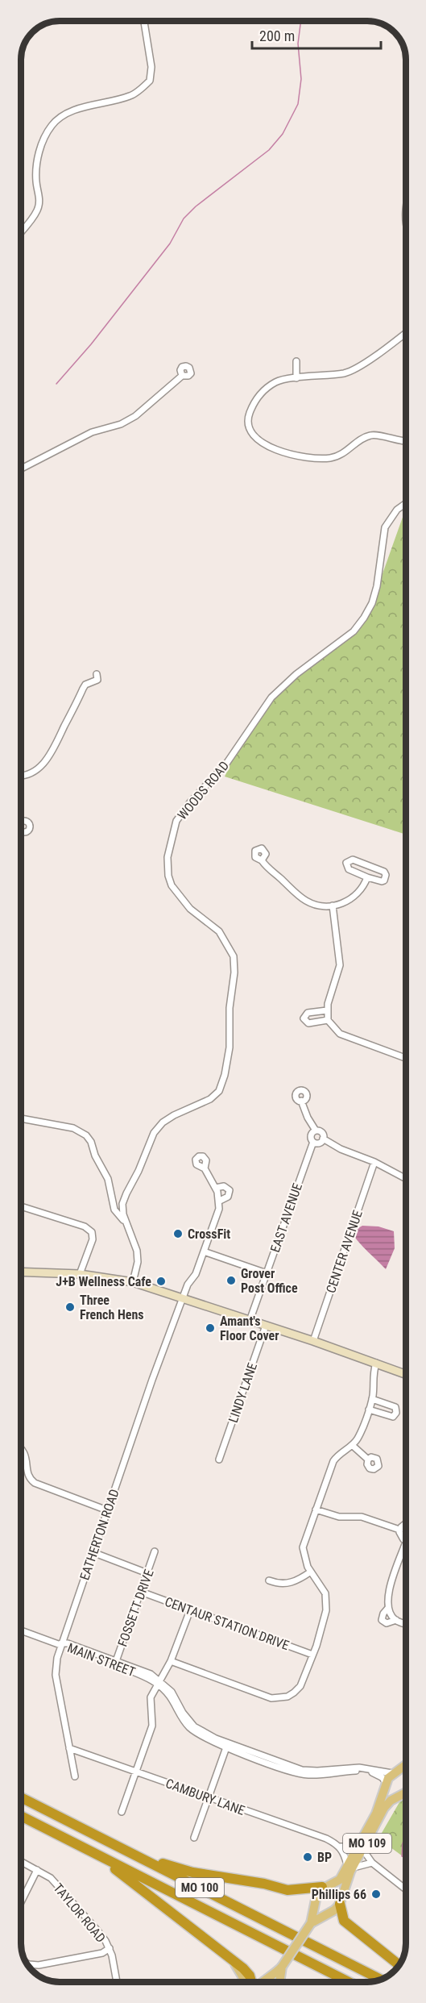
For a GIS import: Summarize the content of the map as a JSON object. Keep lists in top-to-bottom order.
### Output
{
  "streets": {
    "highway": ["MO 100"],
    "main road": ["MO 109"],
    "street": [
      "WOODS ROAD",
      "EAST AVENUE",
      "CENTER AVENUE",
      "LINDY LANE",
      "EATHERTON ROAD",
      "FOSSETT DRIVE",
      "CENTAUR STATION DRIVE",
      "MAIN STREET",
      "CAMBURY LANE",
      "TAYLOR ROAD"
    ]
  },
  "crossings": [
    ["EATHERTON ROAD", "MAIN STREET"],
    ["EATHERTON ROAD", "CAMBURY LANE"],
    ["FOSSETT DRIVE", "CENTAUR STATION DRIVE"],
    ["FOSSETT DRIVE", "MAIN STREET"],
    ["MAIN STREET", "MO 109"],
    ["CAMBURY LANE", "MO 109"]
  ],
  "places": [
    "CrossFit",
    "Grover Post Office",
    "J+B Wellness Cafe",
    "Three French Hens",
    "Amant's Floor Cover",
    "BP",
    "Phillips 66"
  ],
  "scale_bar": "200 m"
}
